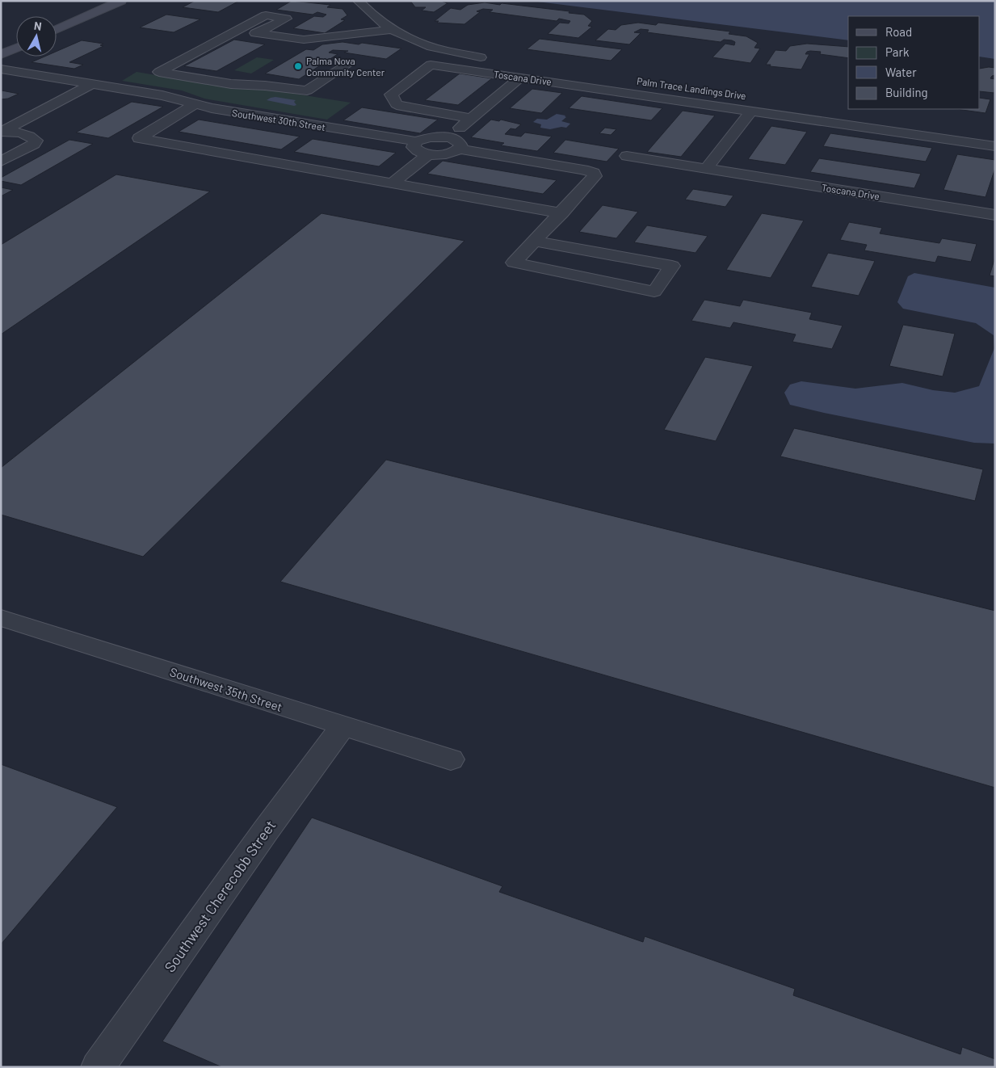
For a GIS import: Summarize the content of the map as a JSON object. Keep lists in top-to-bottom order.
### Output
{
  "streets": {
    "street": [
      "Toscana Drive",
      "Southwest 30th Street",
      "Southwest 35th Street",
      "Southwest Cherecobb Street"
    ]
  },
  "crossings": [
    ["Southwest 35th Street", "Southwest Cherecobb Street"]
  ],
  "places": ["Palma Nova Community Center"],
  "legend": [
    "Road",
    "Park",
    "Water",
    "Building"
  ],
  "north": "top"
}
